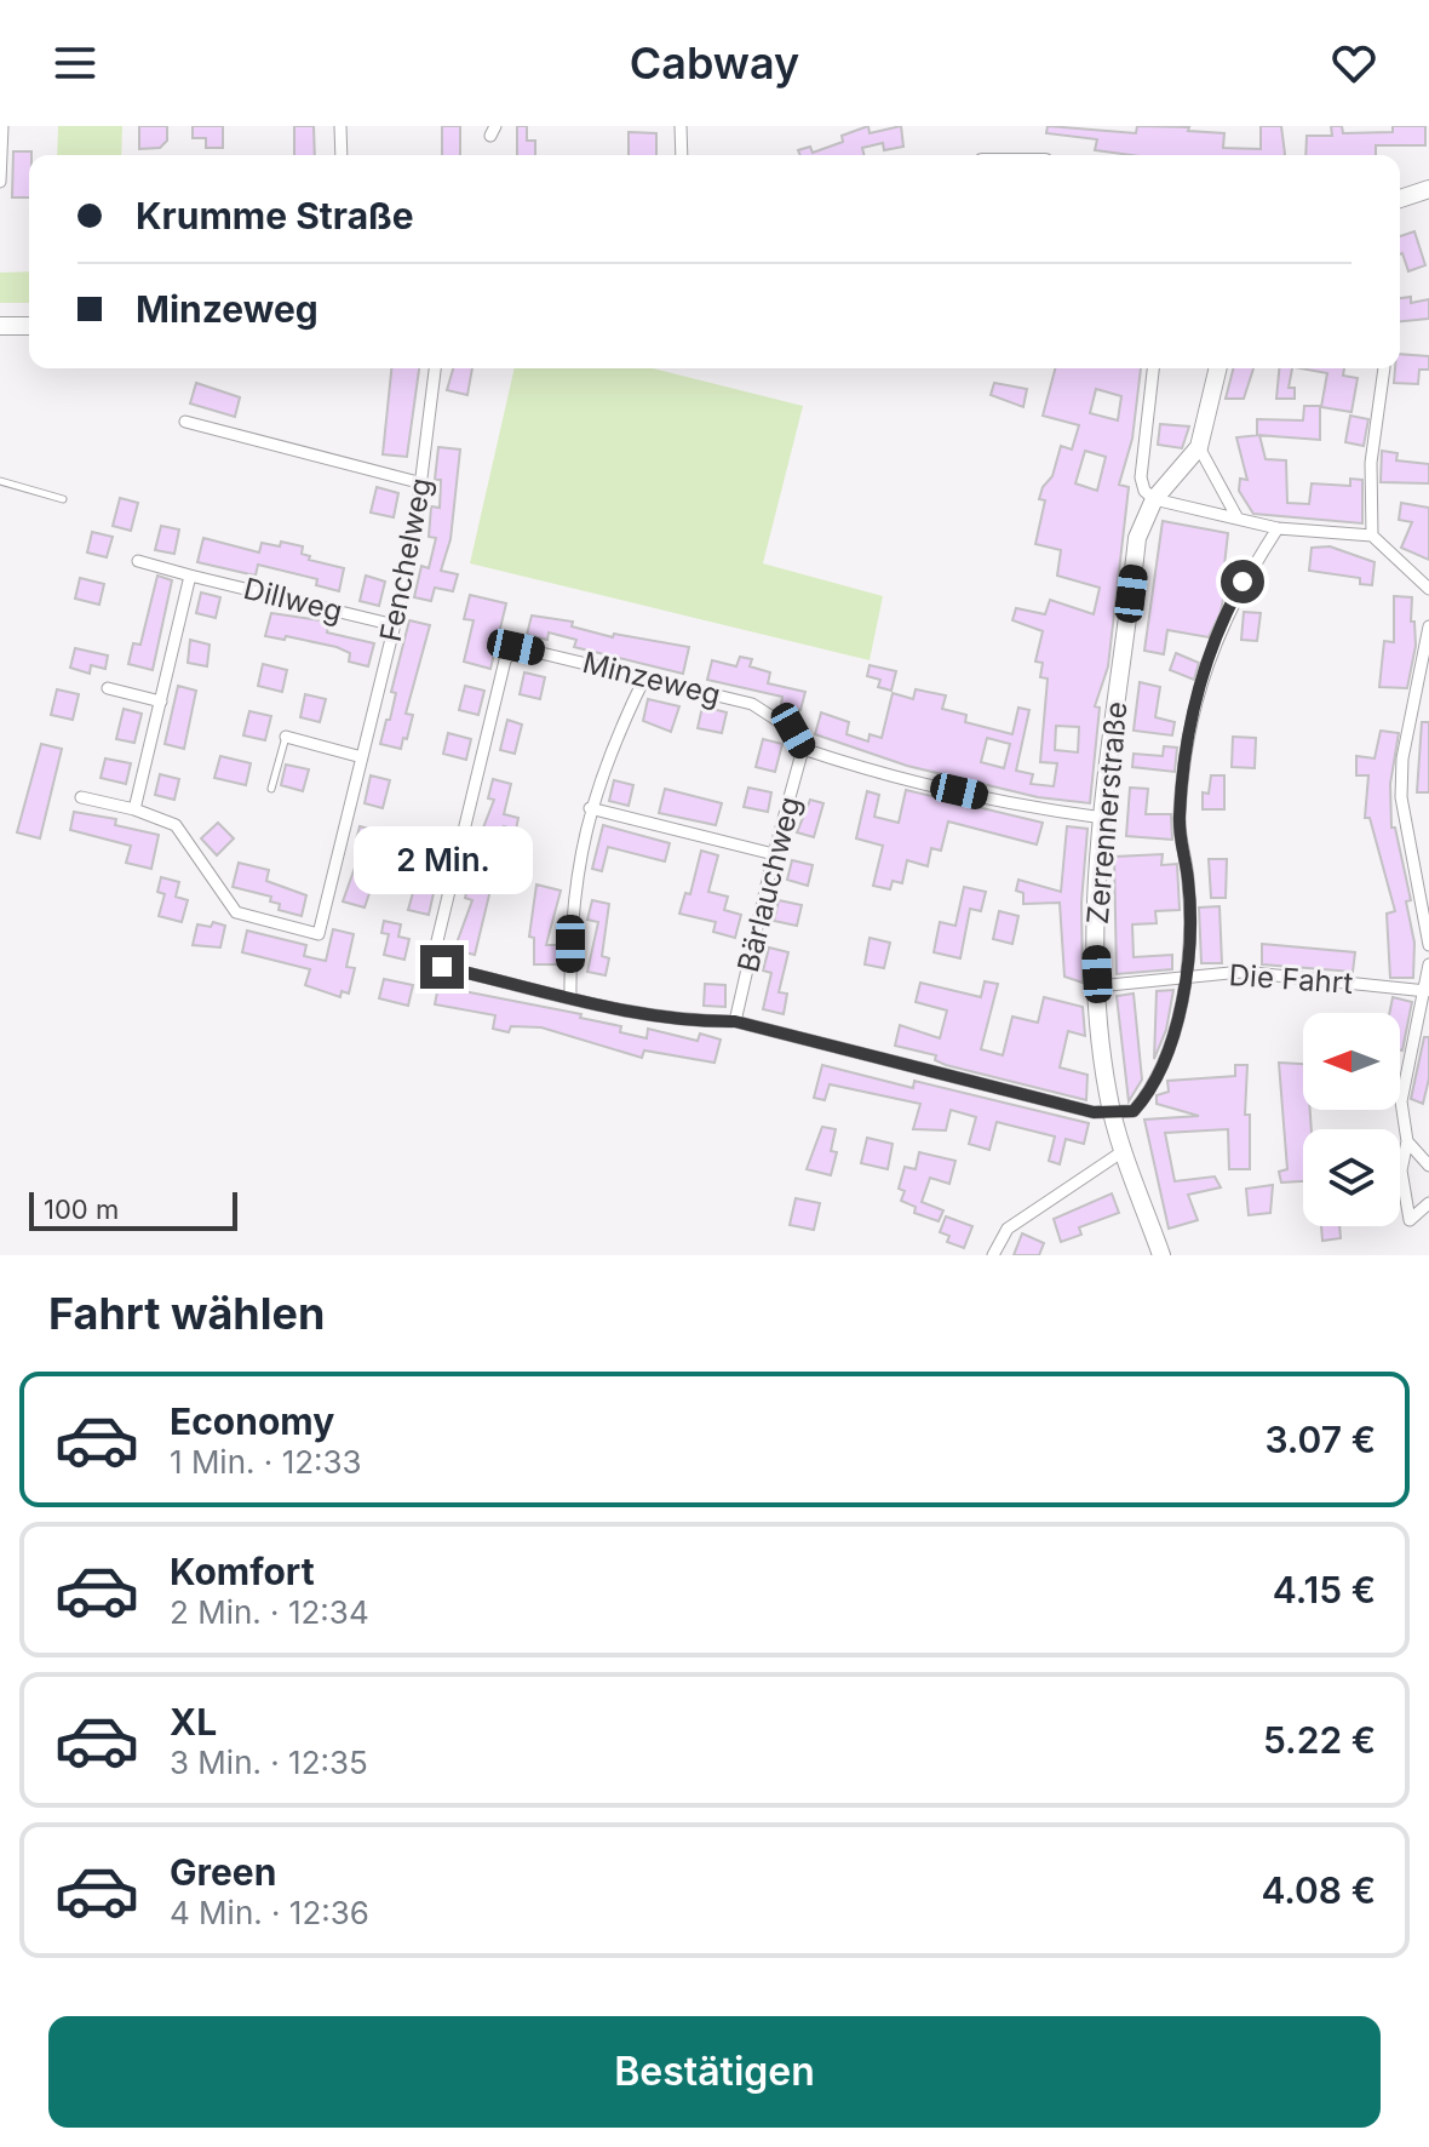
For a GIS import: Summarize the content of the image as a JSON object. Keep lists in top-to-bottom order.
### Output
{
  "streets": {
    "main road": ["Zerrennerstraße"],
    "street": [
      "Fenchelweg",
      "Dillweg",
      "Minzeweg",
      "Bärlauchweg",
      "Die Fahrt"
    ]
  },
  "crossings": [
    ["Fenchelweg", "Dillweg"],
    ["Minzeweg", "Zerrennerstraße"],
    ["Minzeweg", "Bärlauchweg"],
    ["Zerrennerstraße", "Die Fahrt"]
  ],
  "scale_bar": "100 m",
  "north": "left",
  "page": {
    "header": "Cabway",
    "banner": ["Krumme Straße", "Minzeweg"],
    "bubble": "2 Min.",
    "scale": "100 m",
    "heading": "Fahrt wählen",
    "list": [
      {
        "name": "Economy",
        "note": "1 Min. · 12:33",
        "value": "3.07 €"
      },
      {
        "name": "Komfort",
        "note": "2 Min. · 12:34",
        "value": "4.15 €"
      },
      {
        "name": "XL",
        "note": "3 Min. · 12:35",
        "value": "5.22 €"
      },
      {
        "name": "Green",
        "note": "4 Min. · 12:36",
        "value": "4.08 €"
      }
    ],
    "buttons": "Bestätigen"
  }
}
